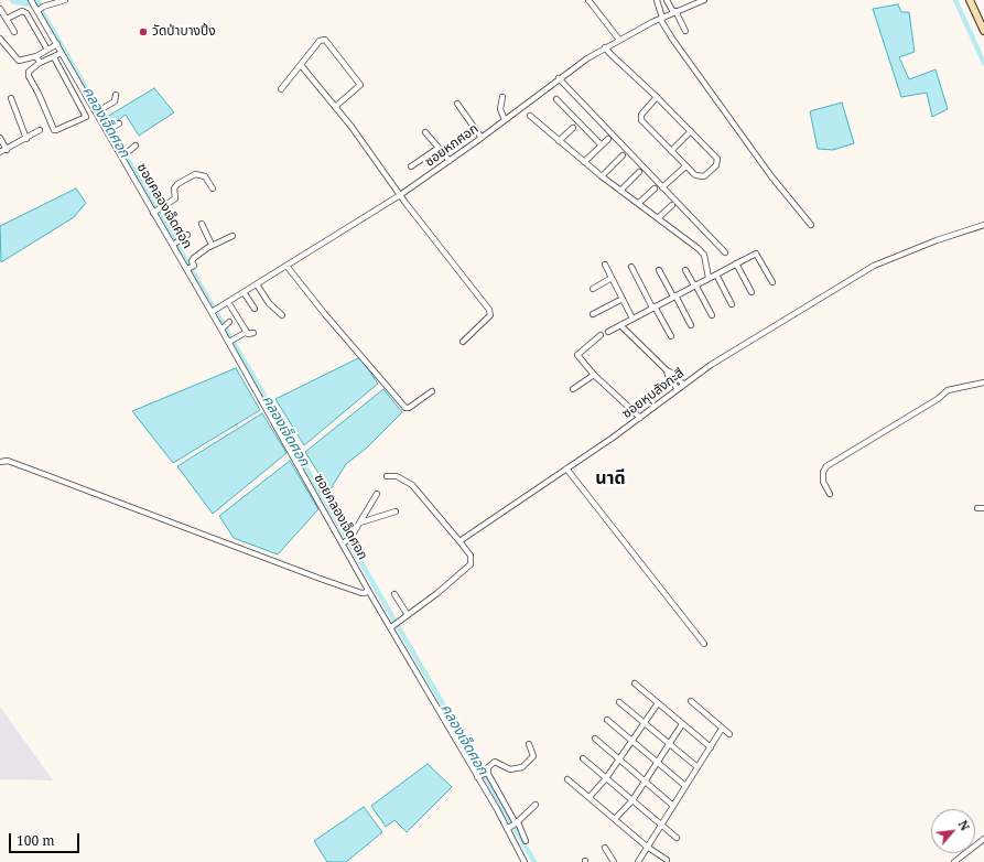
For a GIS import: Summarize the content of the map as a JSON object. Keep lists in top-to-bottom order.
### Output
{
  "streets": {
    "street": ["ซอยหกศอก", "ซอยคลองเจ็ดศอก", "ซอยหุบสังกะสี"]
  },
  "crossings": [
    ["ซอยหกศอก", "ซอยคลองเจ็ดศอก"]
  ],
  "districts": ["นาดี"],
  "water": ["คลองเจ็ดศอก"],
  "places": ["วัดป่าบางปิ้ง"],
  "scale_bar": "100 m",
  "north": "top right"
}
